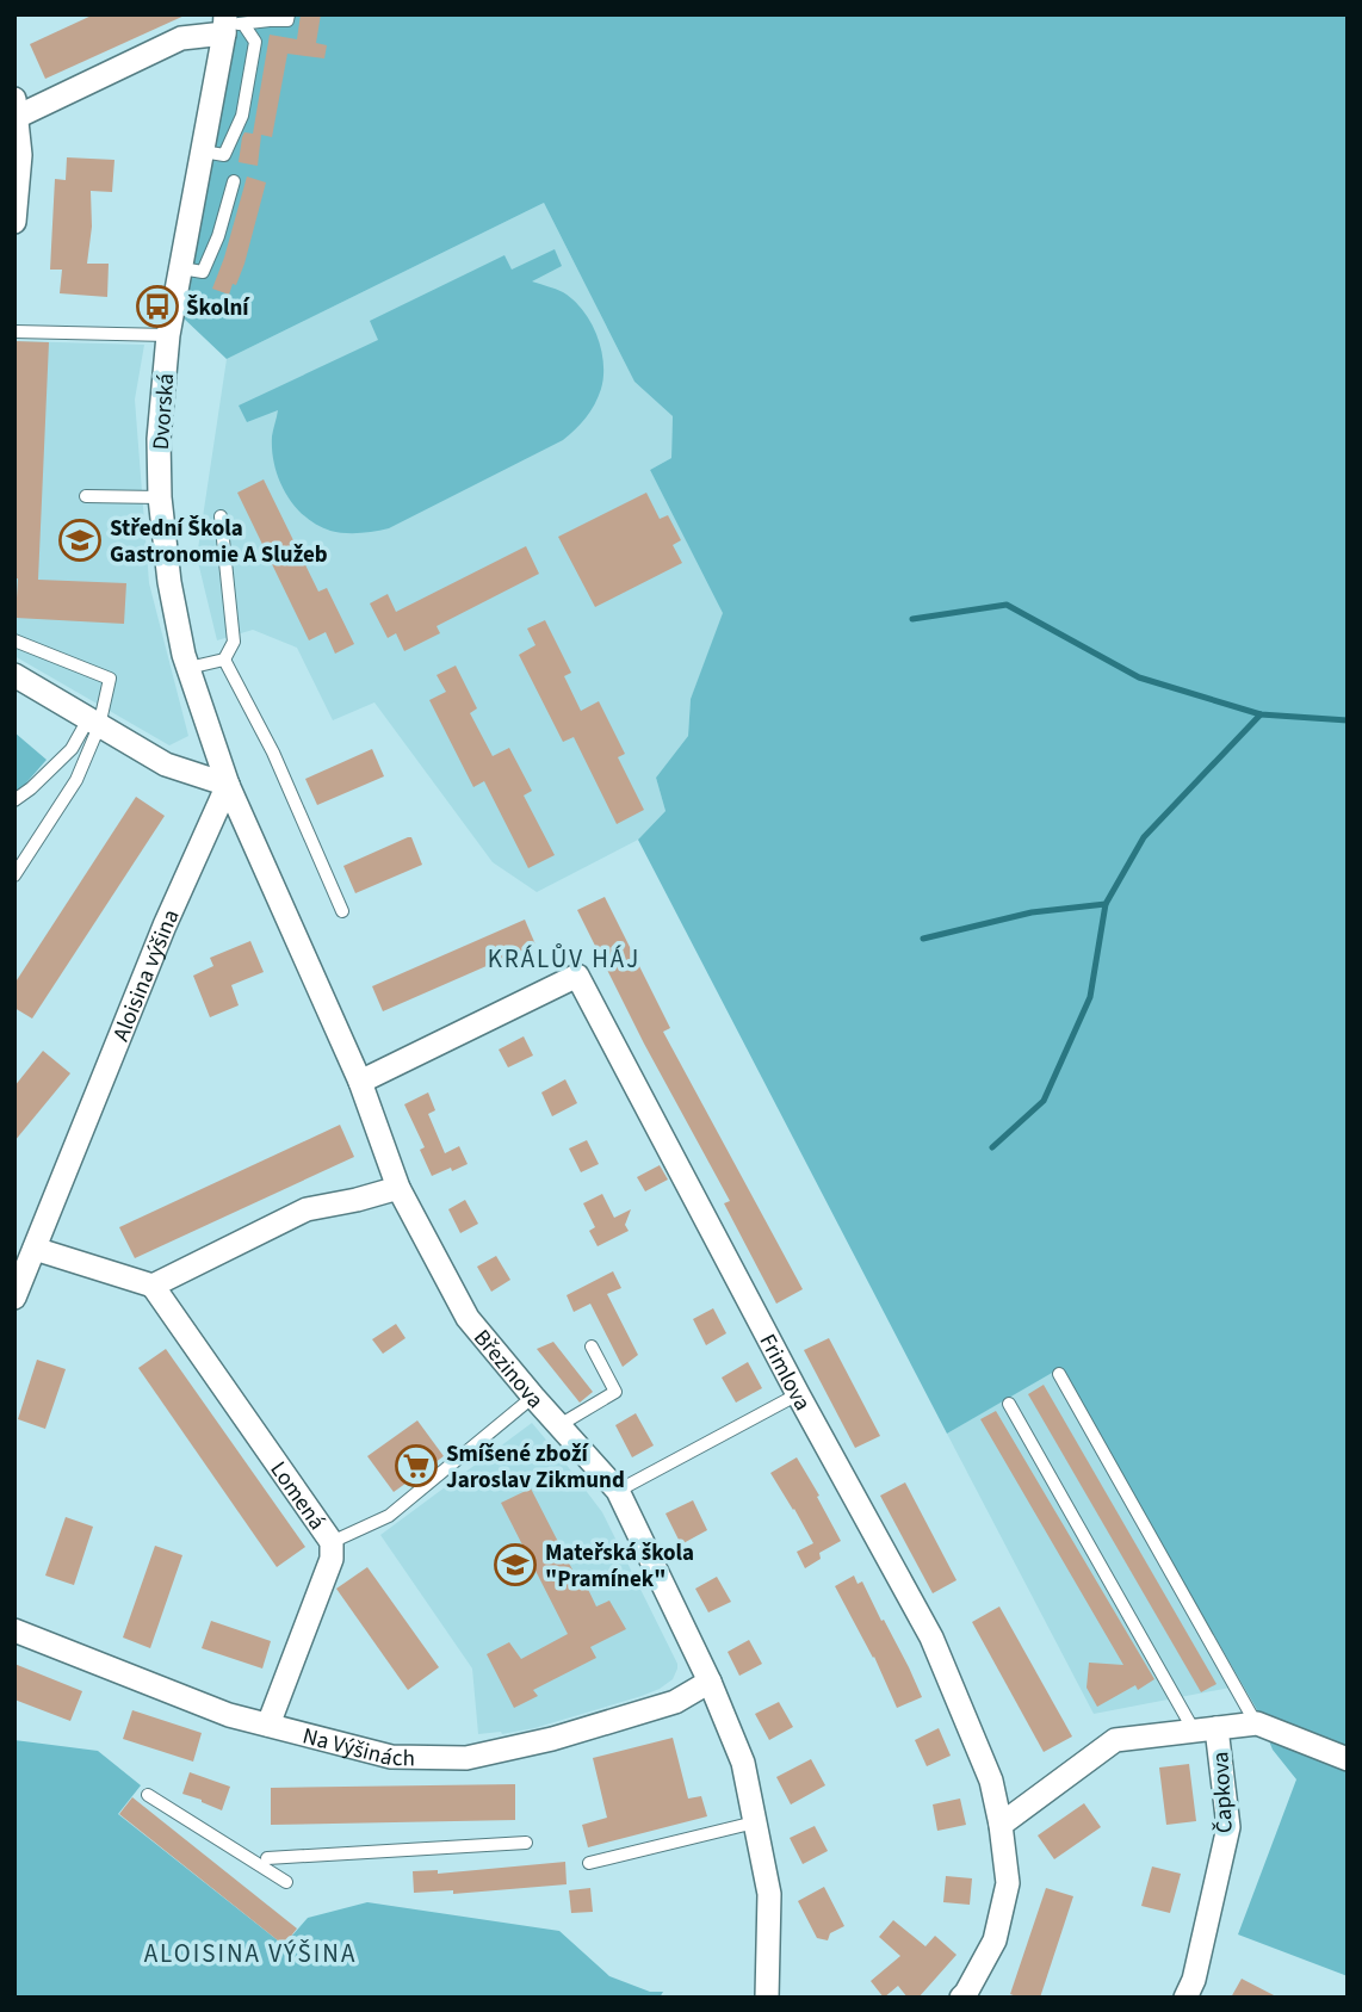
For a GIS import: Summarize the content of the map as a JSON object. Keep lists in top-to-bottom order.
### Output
{
  "streets": {
    "street": [
      "Dvorská",
      "Aloisina výšina",
      "Březinova",
      "Frimlova",
      "Lomená",
      "Na Výšinách",
      "Čapkova"
    ]
  },
  "crossings": [
    ["Dvorská", "Aloisina výšina"],
    ["Dvorská", "Březinova"],
    ["Aloisina výšina", "Březinova"],
    ["Březinova", "Frimlova"],
    ["Březinova", "Na Výšinách"],
    ["Frimlova", "Čapkova"],
    ["Lomená", "Na Výšinách"]
  ],
  "districts": ["KRÁLŮV HÁJ", "ALOISINA VÝŠINA"],
  "places": {
    "bus stop": ["Školní"],
    "school or university": ["Střední Škola Gastronomie A Služeb", "Mateřská škola \"Pramínek\""],
    "supermarket": ["Smíšené zboží Jaroslav Zikmund"]
  }
}
